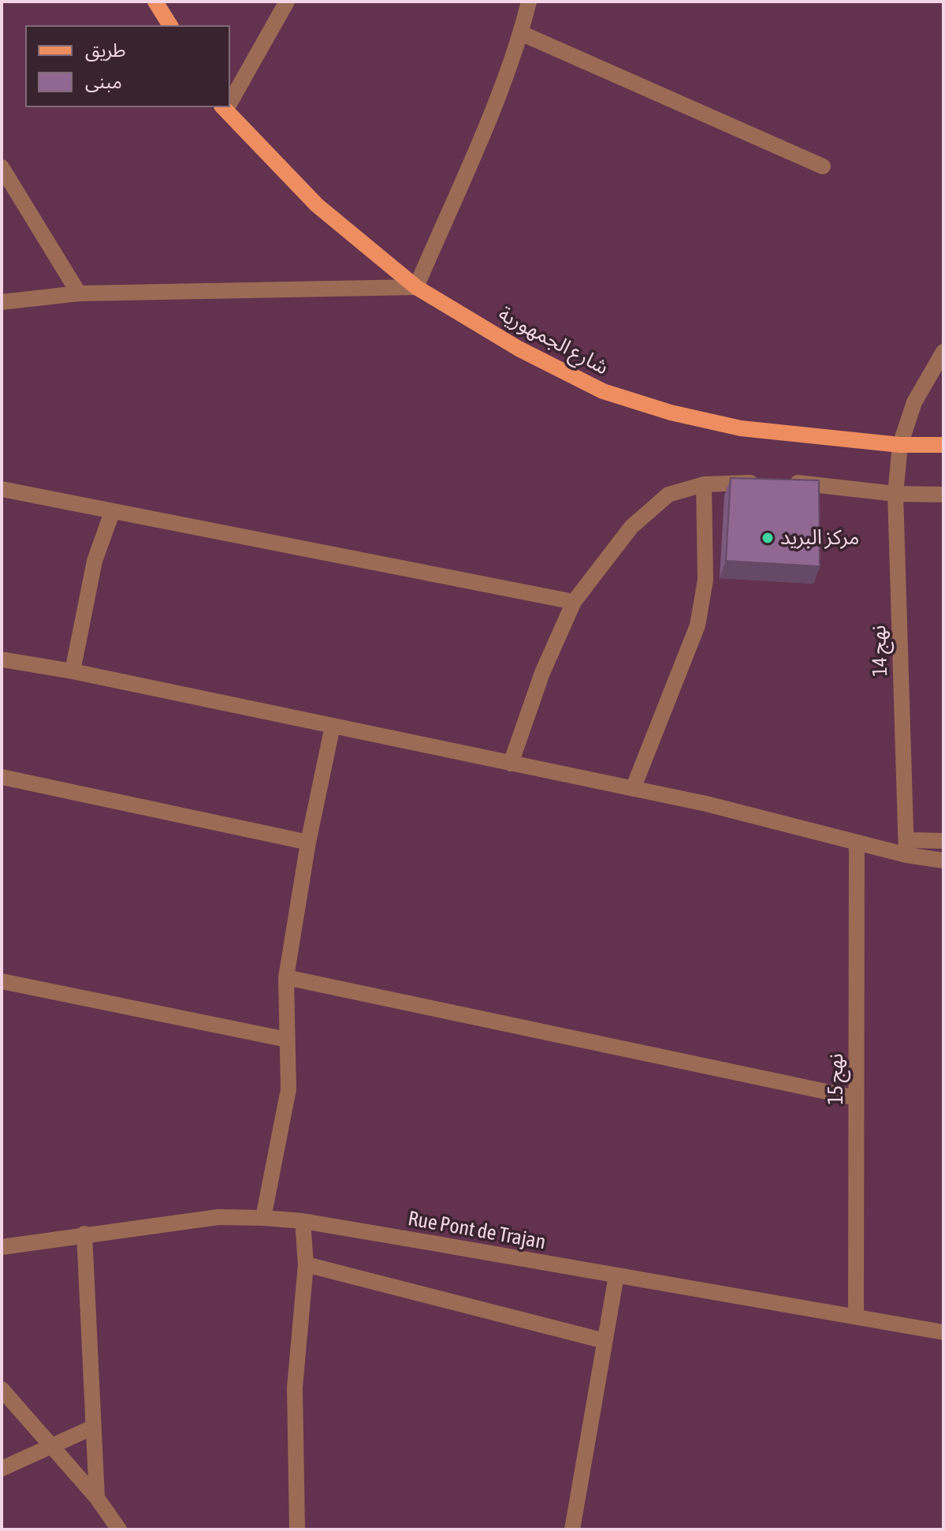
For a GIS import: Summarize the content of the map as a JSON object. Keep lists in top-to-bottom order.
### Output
{
  "streets": {
    "main road": ["شارع الجمهورية"],
    "street": ["نهج 14", "نهج 15", "Rue Pont de Trajan"]
  },
  "crossings": [
    ["شارع الجمهورية", "نهج 14"],
    ["نهج 15", "Rue Pont de Trajan"]
  ],
  "places": ["مركز البريد"],
  "legend": ["طريق", "مبنى"]
}
